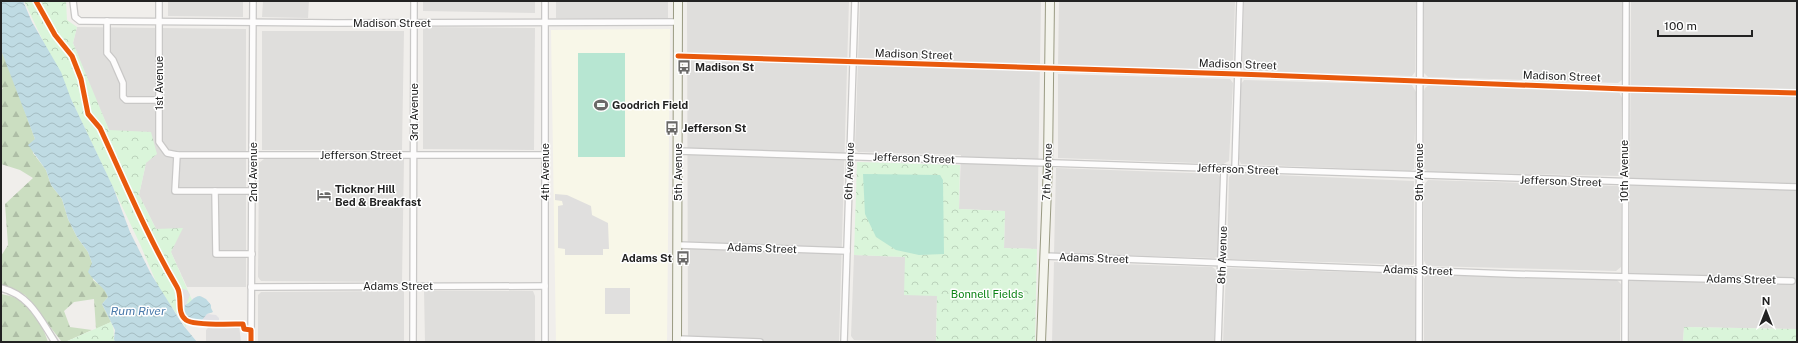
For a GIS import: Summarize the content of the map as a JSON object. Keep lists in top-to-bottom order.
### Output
{
  "streets": {
    "street": [
      "Madison Street",
      "1st Avenue",
      "3rd Avenue",
      "Jefferson Street",
      "6th Avenue",
      "10th Avenue",
      "2nd Avenue",
      "4th Avenue",
      "5th Avenue",
      "7th Avenue",
      "9th Avenue",
      "Adams Street",
      "8th Avenue"
    ]
  },
  "crossings": [
    ["Madison Street", "1st Avenue"],
    ["Madison Street", "3rd Avenue"],
    ["Madison Street", "6th Avenue"],
    ["Madison Street", "10th Avenue"],
    ["Madison Street", "2nd Avenue"],
    ["Madison Street", "4th Avenue"],
    ["Madison Street", "5th Avenue"],
    ["Madison Street", "7th Avenue"],
    ["Madison Street", "9th Avenue"],
    ["1st Avenue", "Jefferson Street"],
    ["3rd Avenue", "Jefferson Street"],
    ["3rd Avenue", "Adams Street"],
    ["Jefferson Street", "6th Avenue"],
    ["Jefferson Street", "10th Avenue"],
    ["Jefferson Street", "2nd Avenue"],
    ["Jefferson Street", "4th Avenue"],
    ["Jefferson Street", "5th Avenue"],
    ["Jefferson Street", "7th Avenue"],
    ["Jefferson Street", "9th Avenue"],
    ["Jefferson Street", "8th Avenue"],
    ["6th Avenue", "Adams Street"],
    ["10th Avenue", "Adams Street"],
    ["2nd Avenue", "Adams Street"],
    ["4th Avenue", "Adams Street"],
    ["5th Avenue", "Adams Street"],
    ["7th Avenue", "Adams Street"],
    ["9th Avenue", "Adams Street"],
    ["Adams Street", "8th Avenue"]
  ],
  "water": ["Rum River"],
  "parks": ["Bonnell Fields"],
  "places": {
    "bus stop": ["Madison St", "Jefferson St", "Adams St"],
    "sports": ["Goodrich Field"],
    "hotel": ["Ticknor Hill Bed & Breakfast"]
  },
  "scale_bar": "100 m",
  "north": "top"
}
